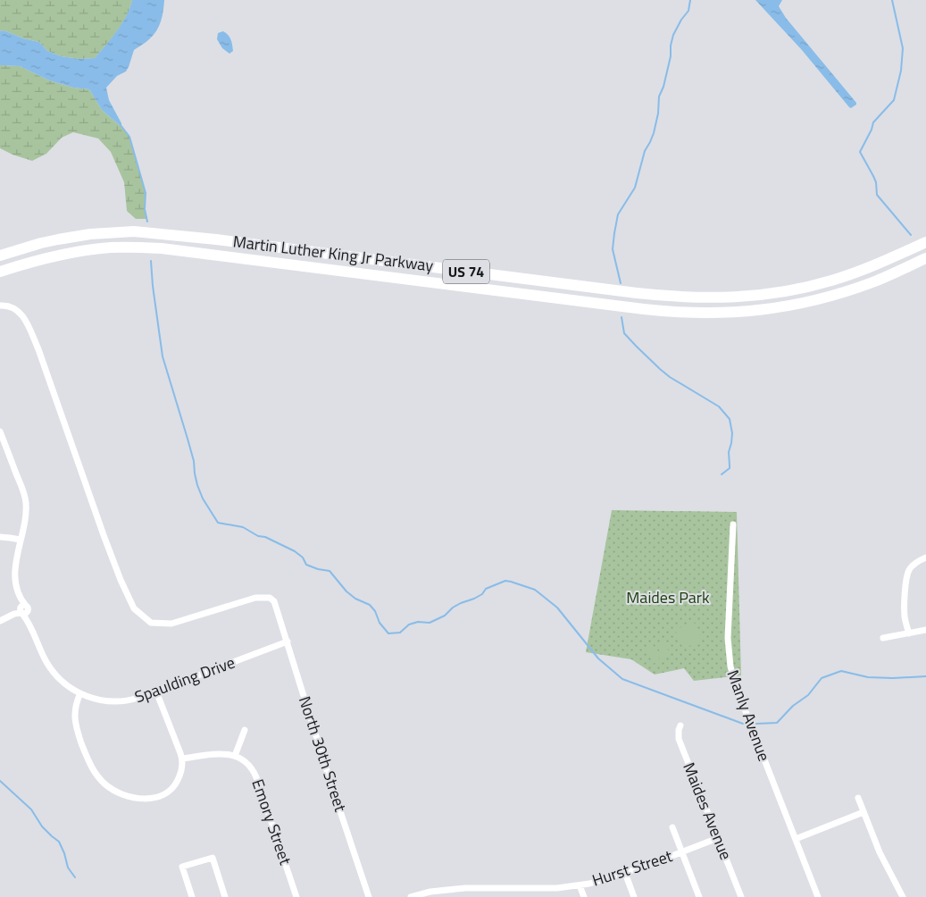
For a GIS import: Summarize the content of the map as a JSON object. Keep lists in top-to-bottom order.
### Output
{
  "streets": {
    "highway": ["Martin Luther King Jr Parkway", "US 74"],
    "street": [
      "Spaulding Drive",
      "Manly Avenue",
      "North 30th Street",
      "Maides Avenue",
      "Emory Street",
      "Hurst Street"
    ]
  },
  "crossings": [
    ["Spaulding Drive", "North 30th Street"],
    ["Maides Avenue", "Hurst Street"]
  ],
  "parks": ["Maides Park"]
}
